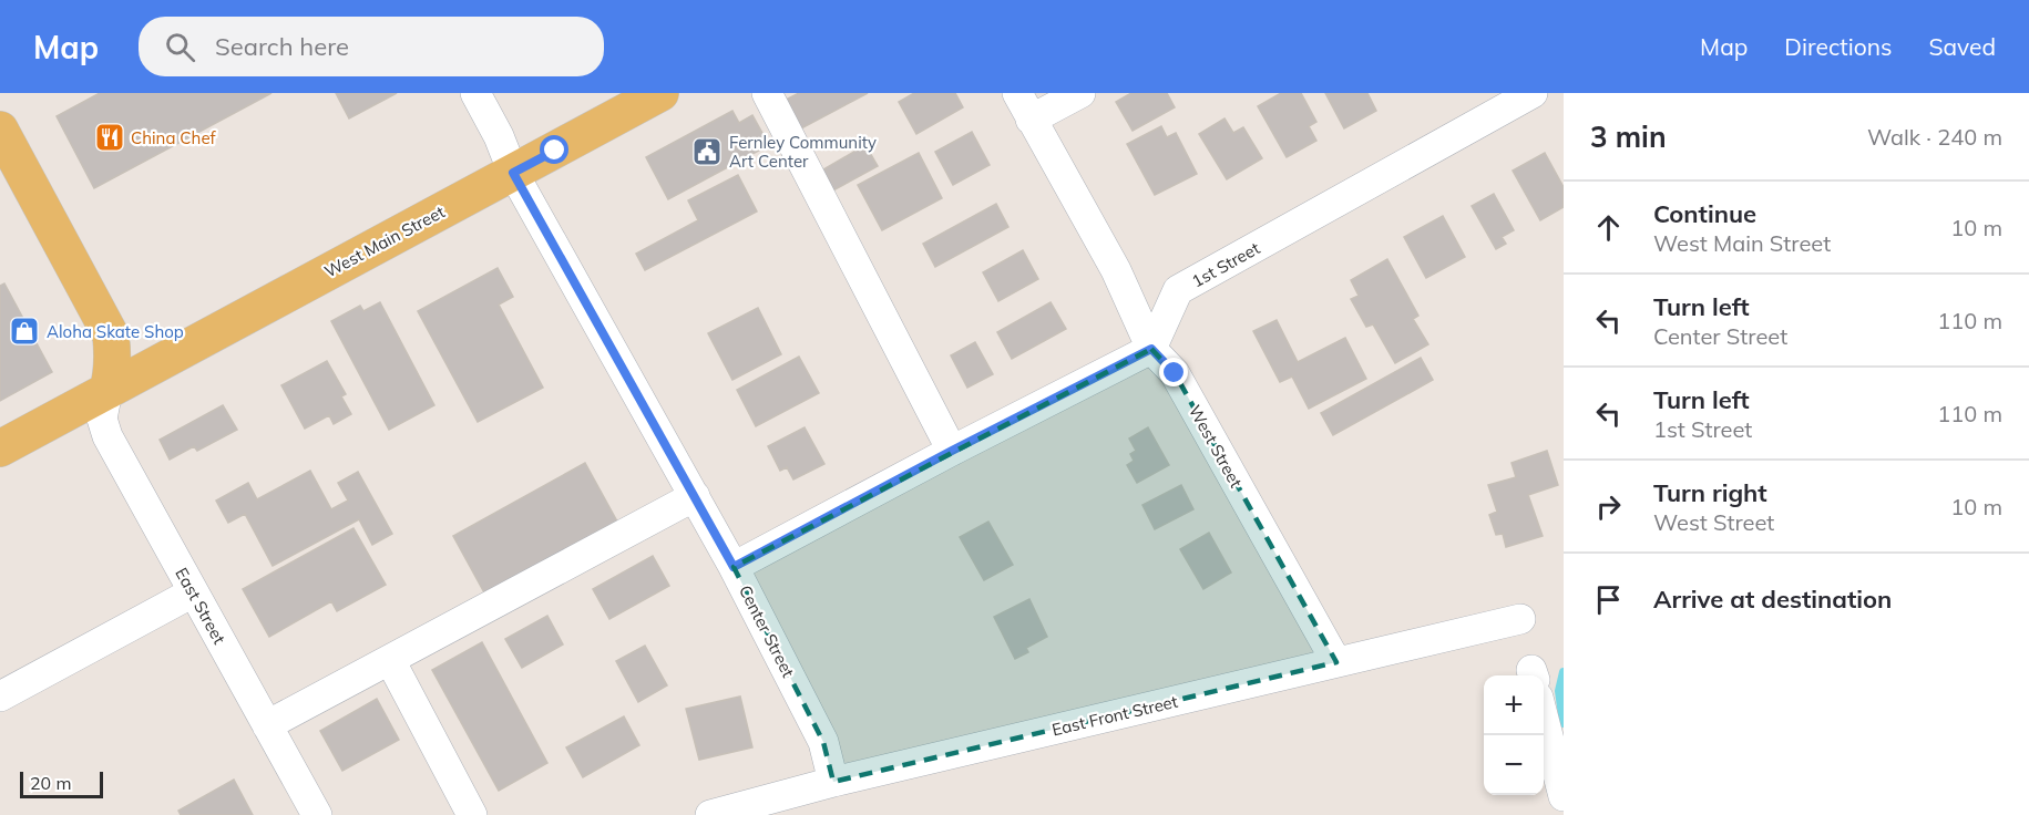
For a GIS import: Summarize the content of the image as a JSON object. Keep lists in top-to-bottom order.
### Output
{
  "streets": {
    "main road": ["West Main Street"],
    "street": [
      "1st Street",
      "West Street",
      "East Street",
      "Center Street",
      "East Front Street"
    ]
  },
  "crossings": [
    ["West Main Street", "East Street"],
    ["West Main Street", "Center Street"],
    ["1st Street", "West Street"],
    ["West Street", "East Front Street"],
    ["Center Street", "East Front Street"]
  ],
  "places": {
    "restaurant": ["China Chef"],
    "public building": ["Fernley Community Art Center"],
    "shop": ["Aloha Skate Shop"]
  },
  "scale_bar": "20 m",
  "page": {
    "header": "Map",
    "search": "Search here",
    "nav": ["Map", "Directions", "Saved"],
    "heading": ["3 min", "Walk · 240 m"],
    "list": [
      ["Continue", "West Main Street", "10 m"],
      ["Turn left", "Center Street", "110 m"],
      ["Turn left", "1st Street", "110 m"],
      ["Turn right", "West Street", "10 m"],
      "Arrive at destination"
    ],
    "map_buttons": ["+", "−"],
    "scale": "20 m"
  }
}
